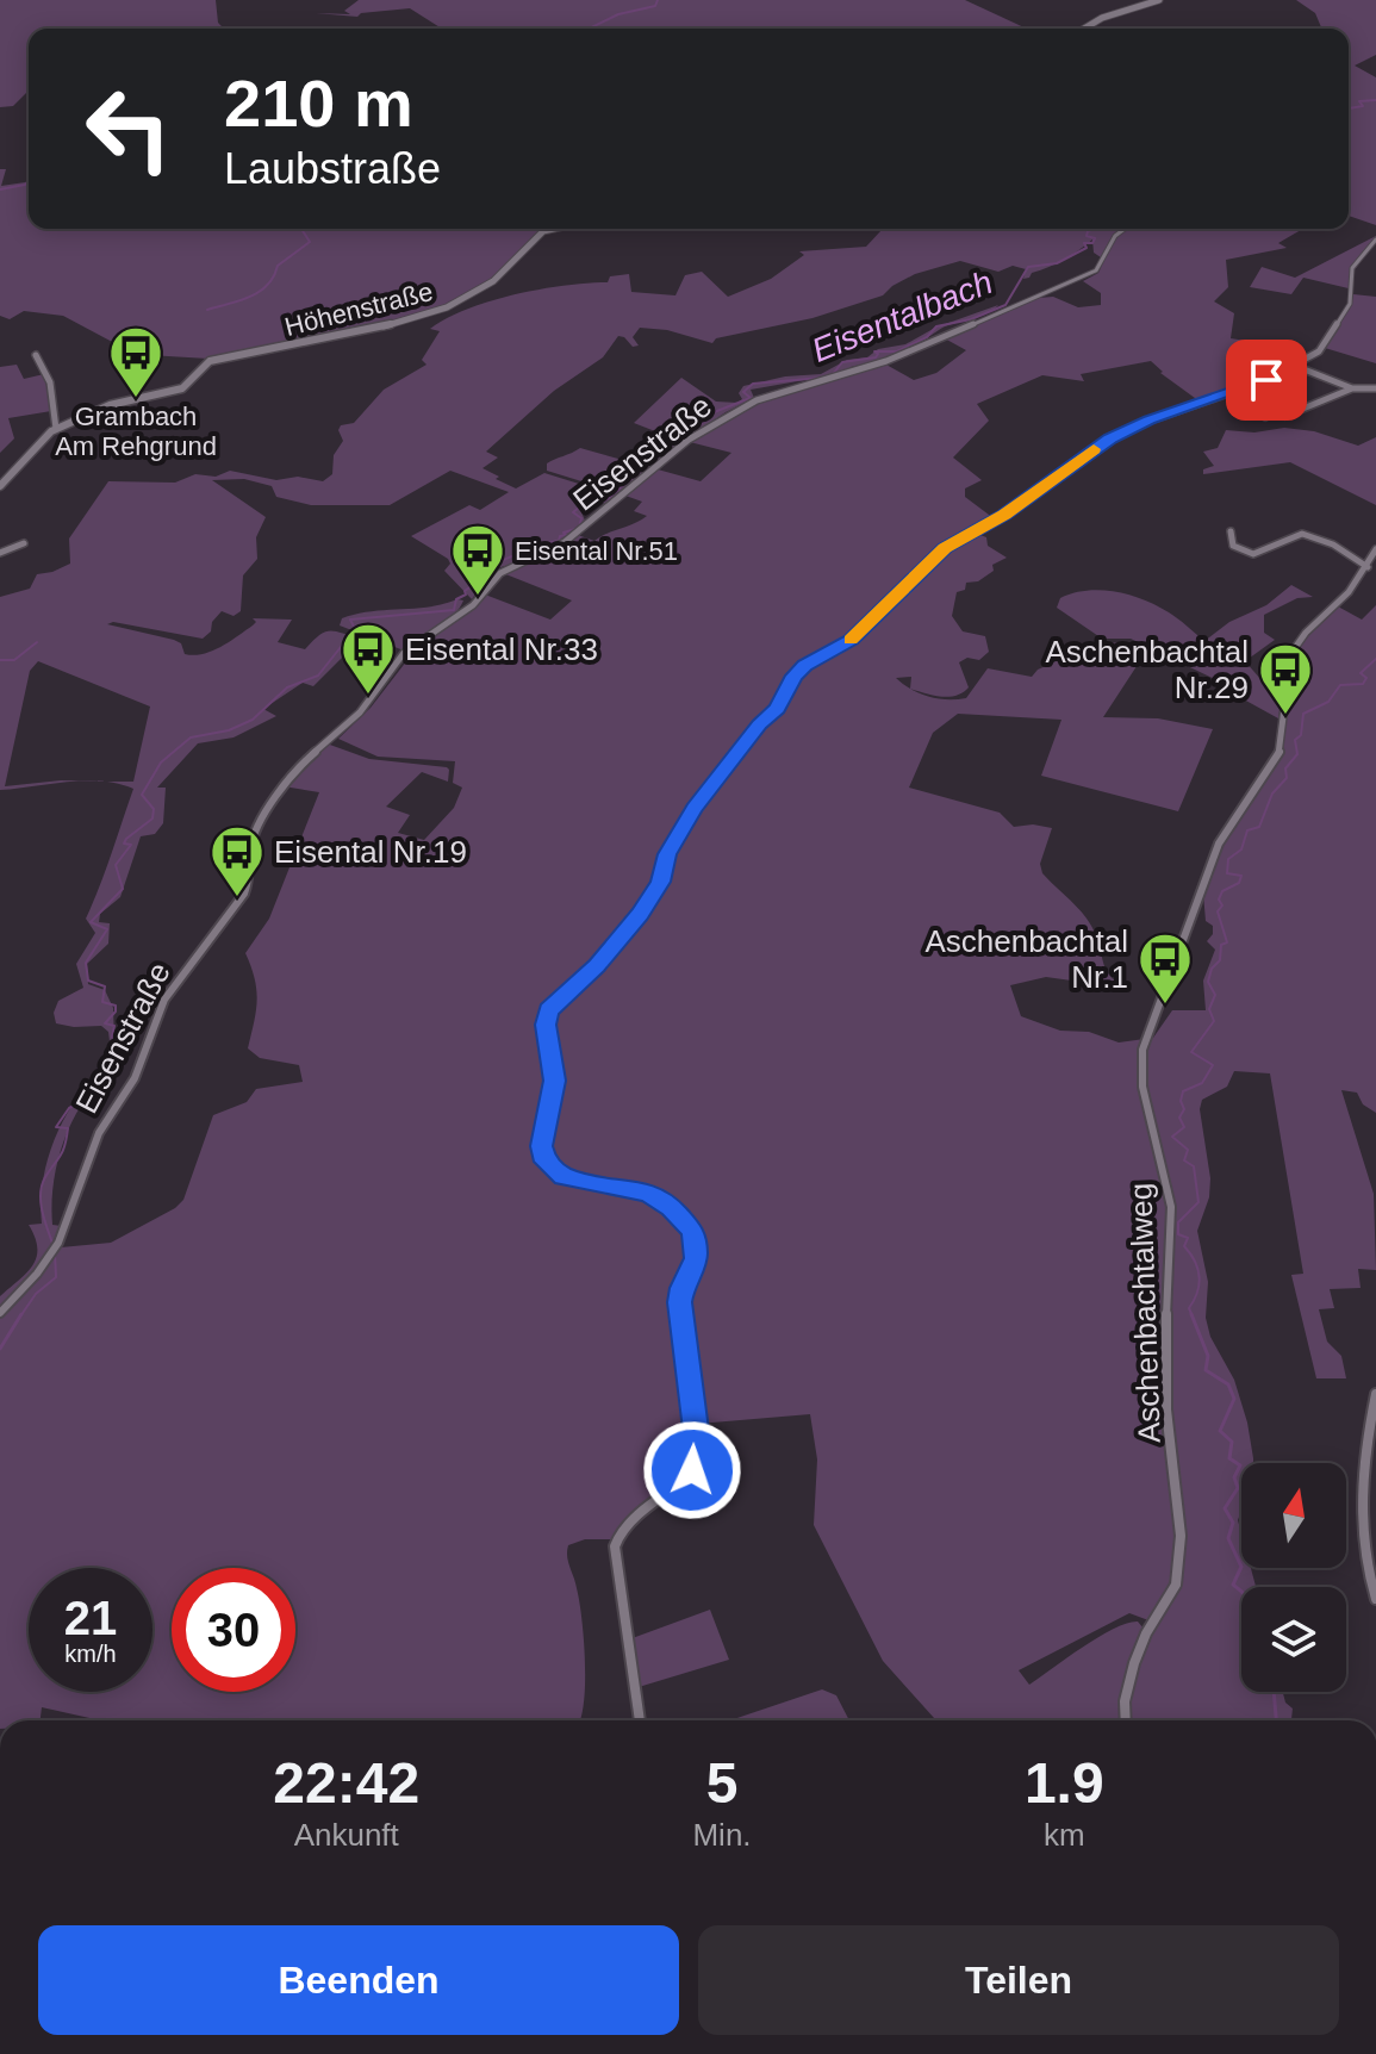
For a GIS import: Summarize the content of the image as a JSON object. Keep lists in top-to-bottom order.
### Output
{
  "streets": {
    "street": ["Höhenstraße", "Eisenstraße", "Aschenbachtalweg"]
  },
  "water": ["Eisentalbach"],
  "places": {
    "bus stop": [
      "Grambach Am Rehgrund",
      "Eisental Nr.51",
      "Eisental Nr.33",
      "Aschenbachtal Nr.29",
      "Eisental Nr.19",
      "Aschenbachtal Nr.1"
    ]
  },
  "north": "top",
  "page": {
    "turn": ["210 m", "Laubstraße"],
    "speed": "21 km/h",
    "limit": "30",
    "eta": [
      "22:42",
      "Ankunft",
      "5",
      "Min.",
      "1.9",
      "km"
    ],
    "buttons": ["Beenden", "Teilen"]
  }
}
